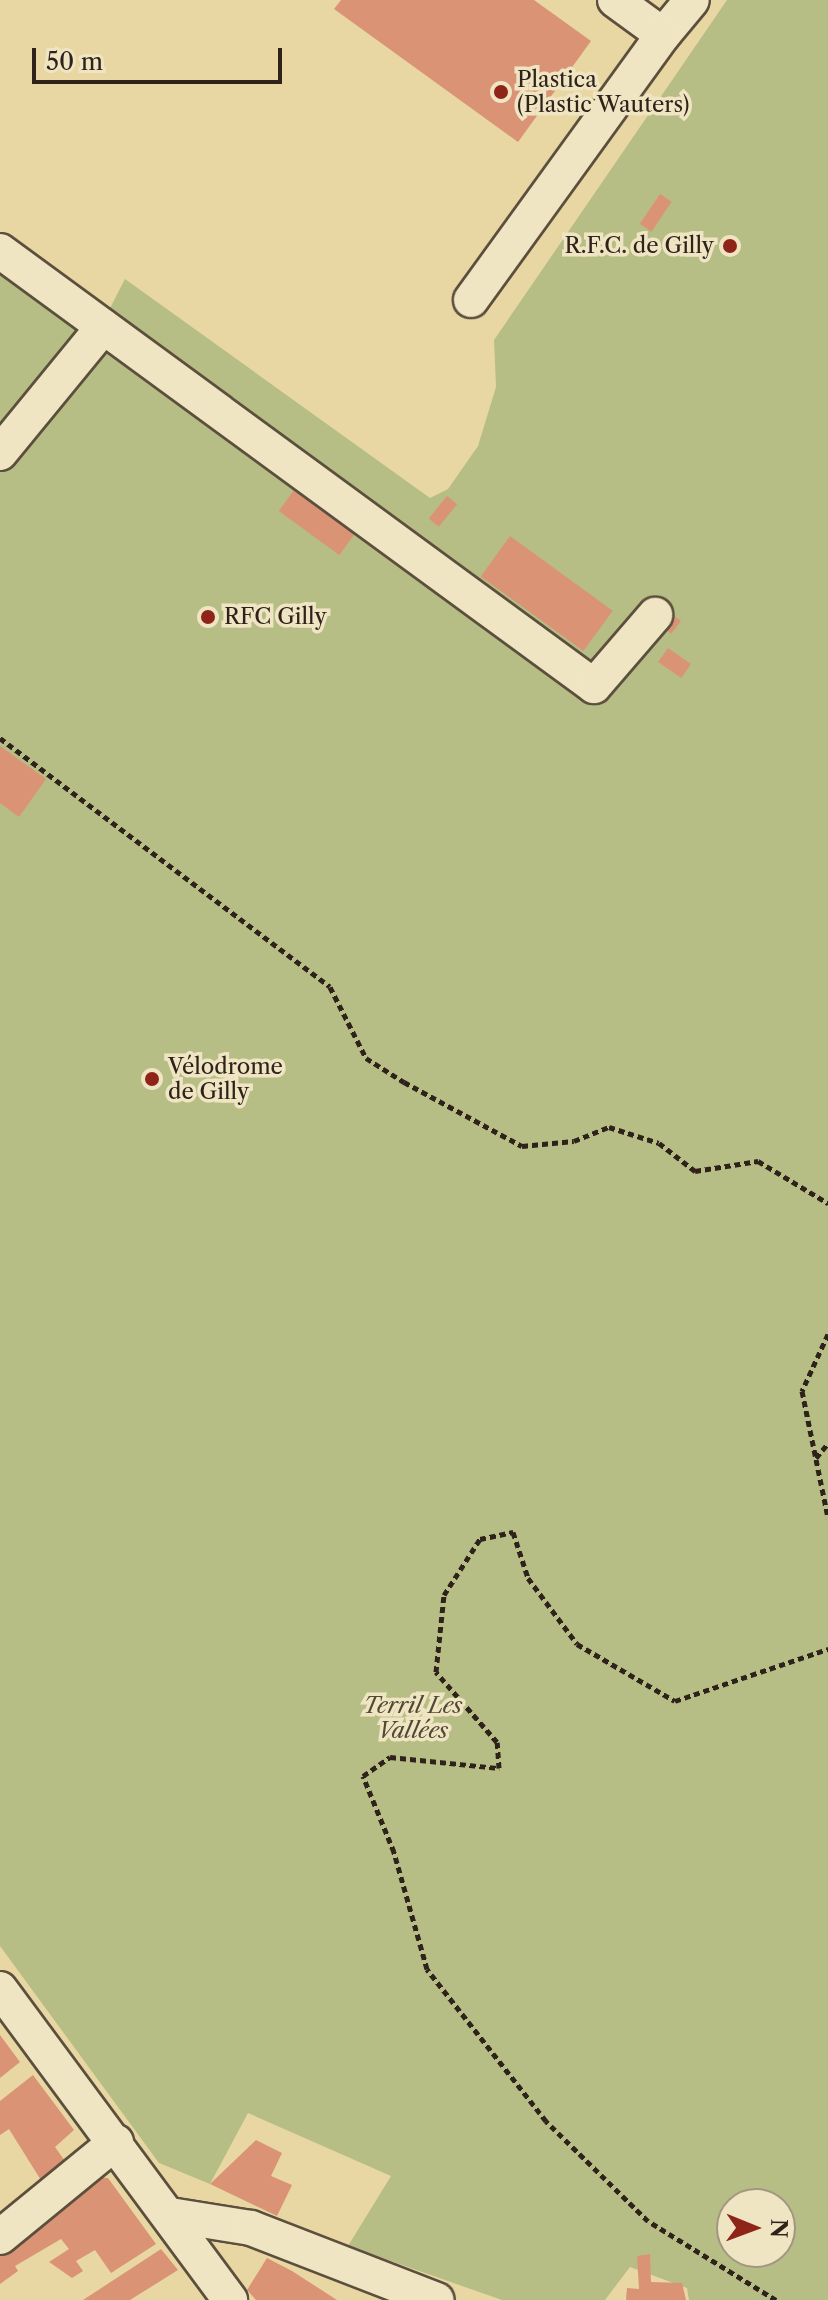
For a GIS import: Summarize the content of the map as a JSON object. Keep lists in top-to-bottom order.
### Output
{
  "parks": ["Terril Les Vallées"],
  "places": [
    "Plastica (Plastic Wauters)",
    "R.F.C. de Gilly",
    "RFC Gilly",
    "Vélodrome de Gilly"
  ],
  "scale_bar": "50 m",
  "north": "right"
}
